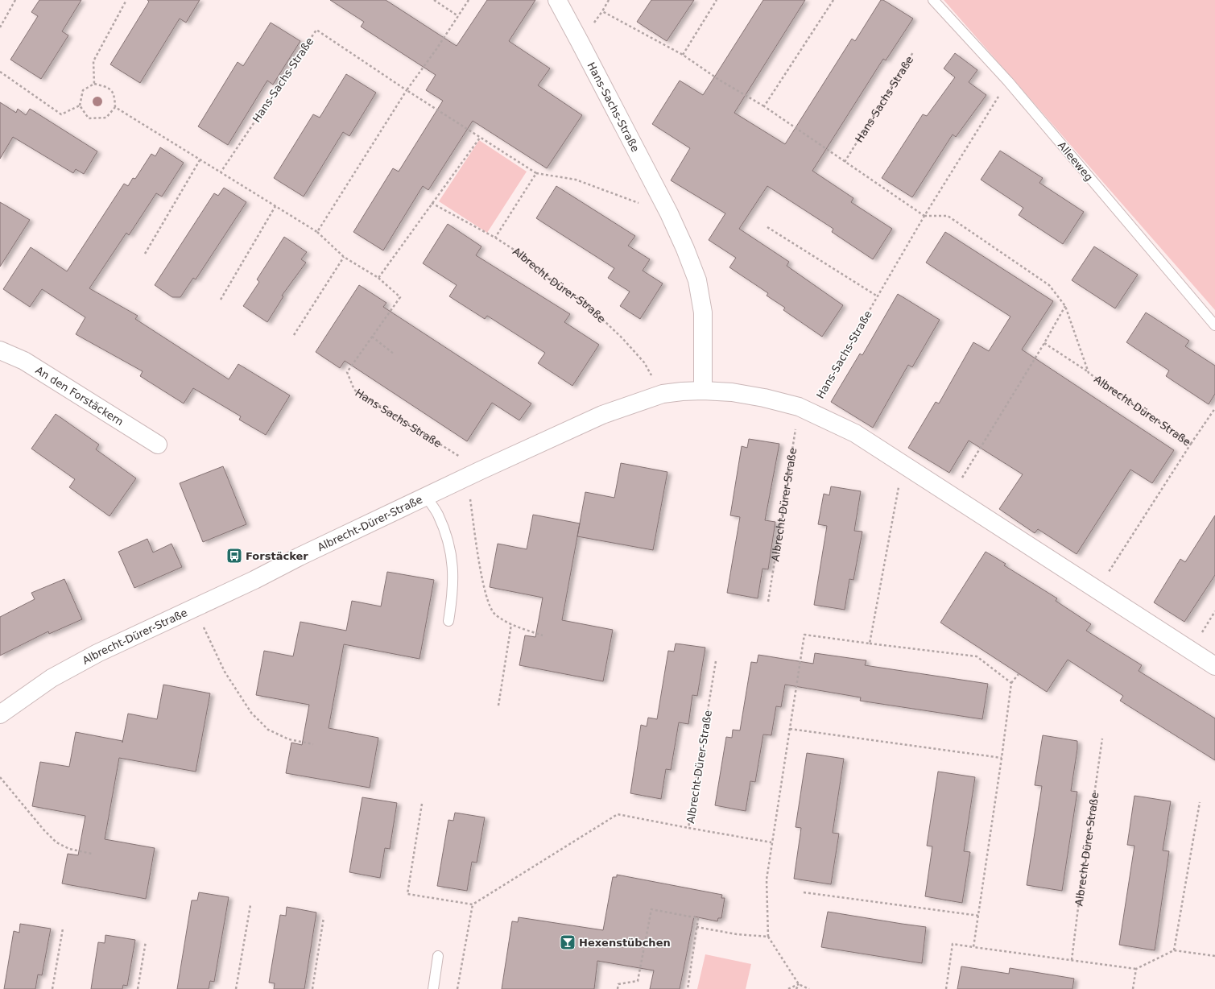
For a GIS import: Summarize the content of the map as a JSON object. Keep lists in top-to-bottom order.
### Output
{
  "streets": {
    "street": ["Hans-Sachs-Straße", "Albrecht-Dürer-Straße", "An den Forstäckern"],
    "lane": ["Alleeweg"]
  },
  "crossings": [
    ["Hans-Sachs-Straße", "Alleeweg"],
    ["Hans-Sachs-Straße", "Albrecht-Dürer-Straße"]
  ],
  "places": {
    "bus stop": ["Forstäcker"],
    "bar": ["Hexenstübchen"]
  }
}
